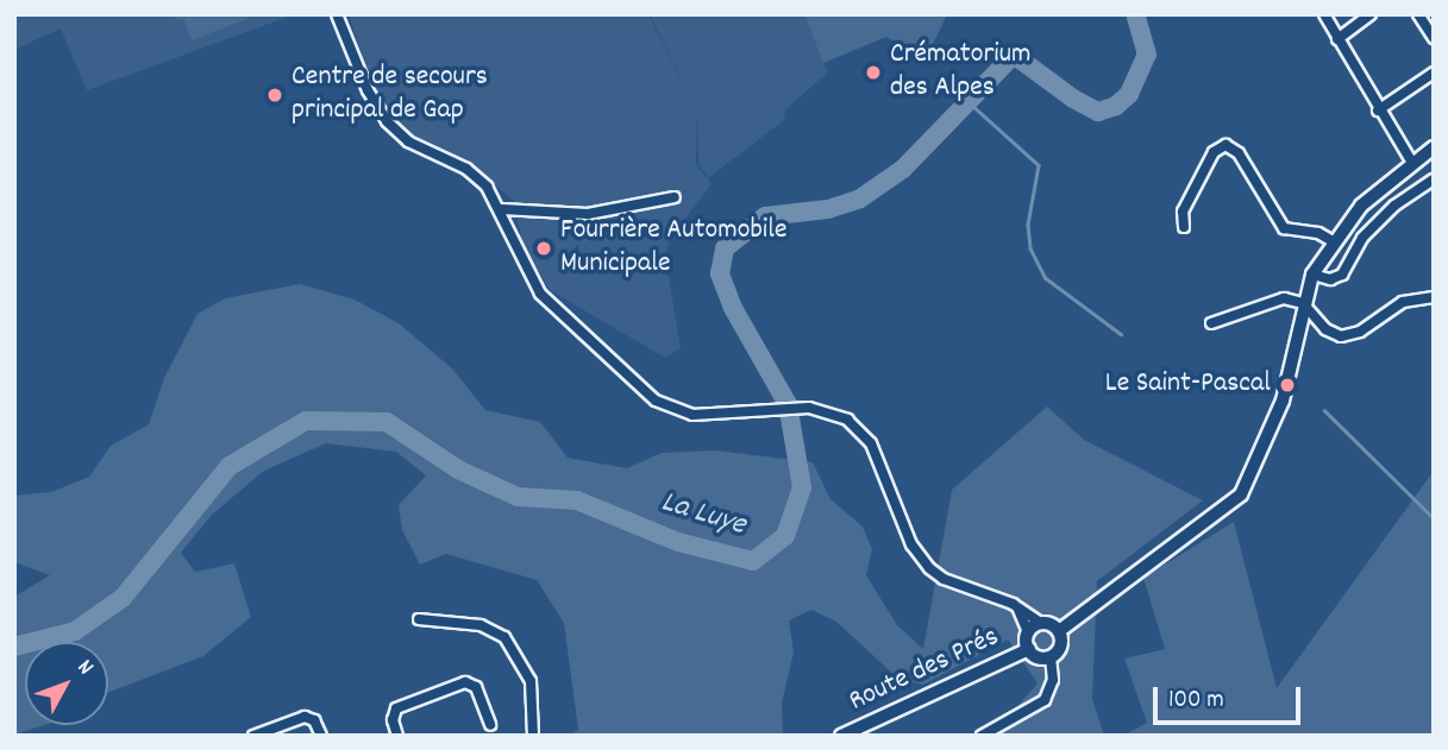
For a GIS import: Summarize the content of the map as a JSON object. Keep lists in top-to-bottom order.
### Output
{
  "streets": {
    "street": ["Route des Prés"]
  },
  "water": ["La Luye"],
  "places": [
    "Crématorium des Alpes",
    "Centre de secours principal de Gap",
    "Fourrière Automobile Municipale",
    "Le Saint-Pascal"
  ],
  "scale_bar": "100 m",
  "north": "top right"
}
